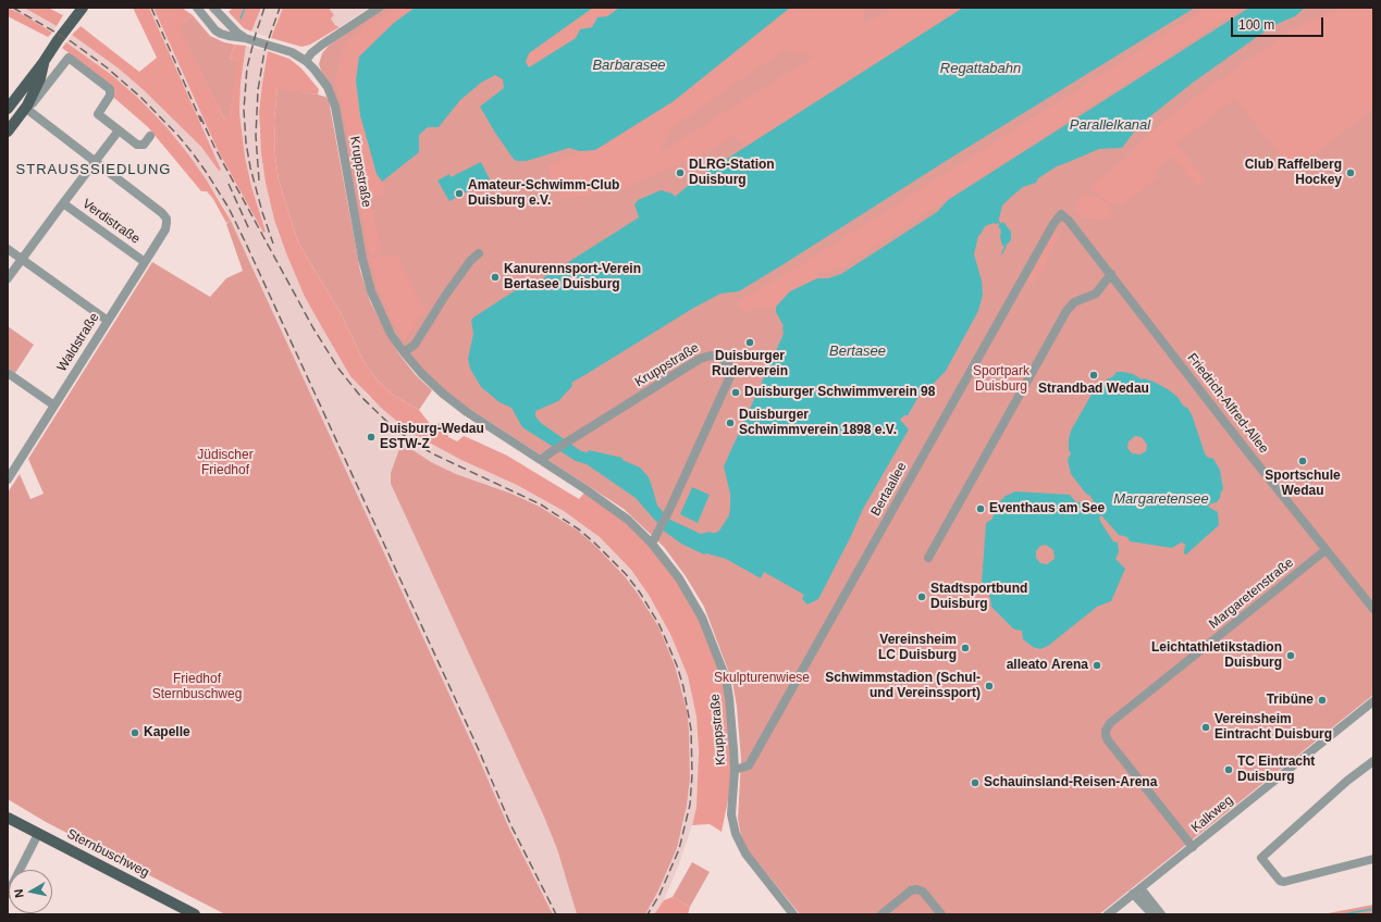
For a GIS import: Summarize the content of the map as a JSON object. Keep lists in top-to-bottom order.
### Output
{
  "streets": {
    "main road": ["Sternbuschweg"],
    "street": [
      "Kruppstraße",
      "Verdistraße",
      "Waldstraße",
      "Friedrich-Alfred-Allee",
      "Bertaallee",
      "Margaretenstraße",
      "Kalkweg"
    ]
  },
  "crossings": [
    ["Kruppstraße", "Bertaallee"],
    ["Verdistraße", "Waldstraße"],
    ["Friedrich-Alfred-Allee", "Bertaallee"],
    ["Friedrich-Alfred-Allee", "Margaretenstraße"],
    ["Margaretenstraße", "Kalkweg"]
  ],
  "districts": ["STRAUSSSIEDLUNG"],
  "water": [
    "Barbarasee",
    "Regattabahn",
    "Parallelkanal",
    "Bertasee",
    "Margaretensee"
  ],
  "parks": [
    "Sportpark Duisburg",
    "Jüdischer Friedhof",
    "Skulpturenwiese",
    "Friedhof Sternbuschweg"
  ],
  "places": [
    "DLRG-Station Duisburg",
    "Club Raffelberg Hockey",
    "Amateur-Schwimm-Club Duisburg e.V.",
    "Kanurennsport-Verein Bertasee Duisburg",
    "Duisburger Ruderverein",
    "Strandbad Wedau",
    "Duisburger Schwimmverein 98",
    "Duisburger Schwimmverein 1898 e.V.",
    "Duisburg-Wedau ESTW-Z",
    "Sportschule Wedau",
    "Eventhaus am See",
    "Stadtsportbund Duisburg",
    "Vereinsheim LC Duisburg",
    "Leichtathletikstadion Duisburg",
    "alleato Arena",
    "Schwimmstadion (Schul- und Vereinssport)",
    "Tribüne",
    "Vereinsheim Eintracht Duisburg",
    "Kapelle",
    "TC Eintracht Duisburg",
    "Schauinsland-Reisen-Arena"
  ],
  "scale_bar": "100 m",
  "north": "left"
}
